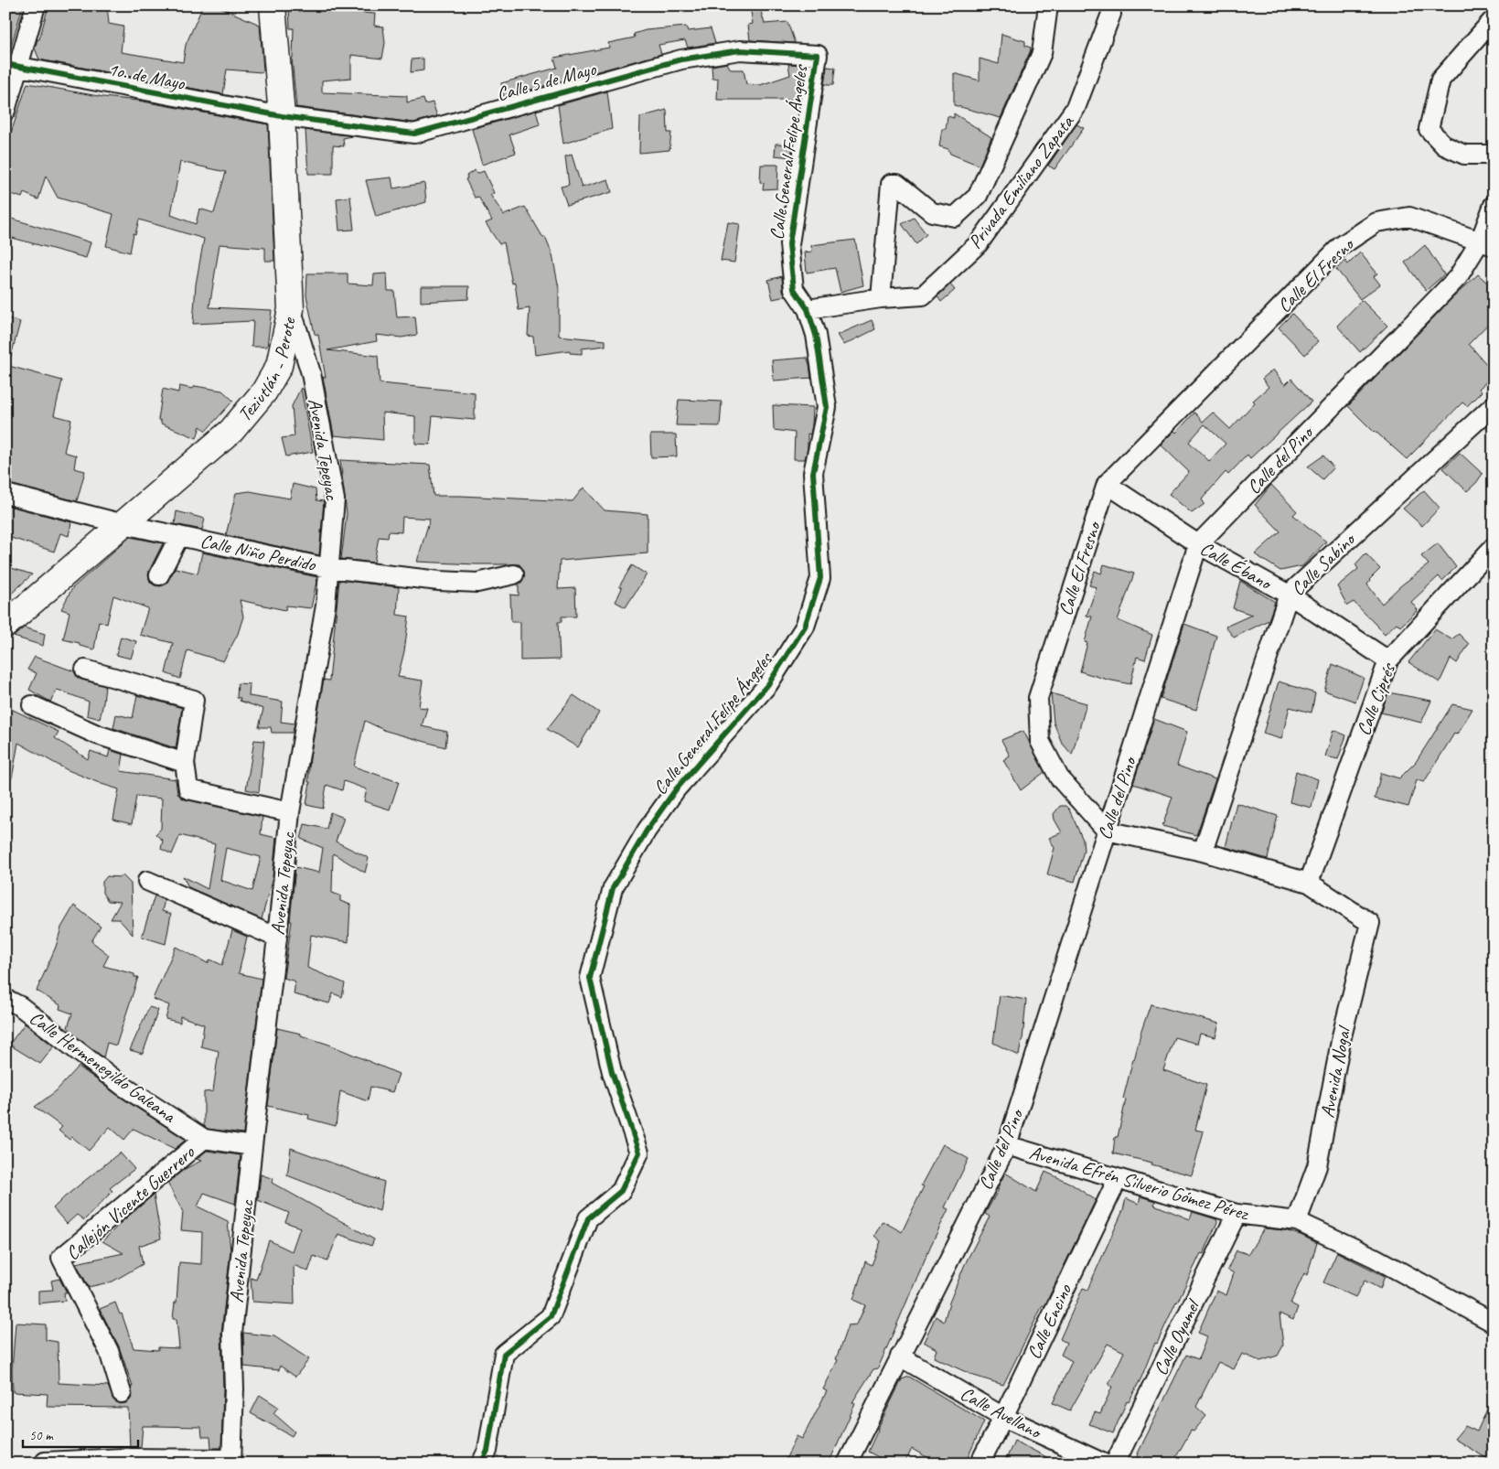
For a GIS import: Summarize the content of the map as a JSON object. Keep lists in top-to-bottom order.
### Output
{
  "streets": {
    "main road": ["Teziutlán - Perote"],
    "street": [
      "1o. de Mayo",
      "Calle 5 de Mayo",
      "Calle General Felipe Ángeles",
      "Privada Emiliano Zapata",
      "Calle El Fresno",
      "Avenida Tepeyac",
      "Calle del Pino",
      "Calle Niño Perdido",
      "Calle Sabino",
      "Calle Ébano",
      "Calle Ciprés",
      "Calle Hermenegildo Galeana",
      "Avenida Nogal",
      "Avenida Efrén Silverio Gómez Pérez",
      "Callejón Vicente Guerrero",
      "Calle Encino",
      "Calle Oyamel",
      "Calle Avellano"
    ]
  },
  "crossings": [
    ["1o. de Mayo", "Calle 5 de Mayo"],
    ["1o. de Mayo", "Teziutlán - Perote"],
    ["Calle 5 de Mayo", "Calle General Felipe Ángeles"],
    ["Calle 5 de Mayo", "Teziutlán - Perote"],
    ["Calle General Felipe Ángeles", "Privada Emiliano Zapata"],
    ["Calle El Fresno", "Calle del Pino"],
    ["Calle El Fresno", "Calle Ébano"],
    ["Teziutlán - Perote", "Avenida Tepeyac"],
    ["Teziutlán - Perote", "Calle Niño Perdido"],
    ["Avenida Tepeyac", "Calle Niño Perdido"],
    ["Avenida Tepeyac", "Calle Hermenegildo Galeana"],
    ["Calle del Pino", "Calle Ébano"],
    ["Calle del Pino", "Avenida Efrén Silverio Gómez Pérez"],
    ["Calle del Pino", "Calle Avellano"],
    ["Calle Sabino", "Calle Ébano"],
    ["Calle Ébano", "Calle Ciprés"],
    ["Calle Ciprés", "Avenida Nogal"],
    ["Calle Hermenegildo Galeana", "Callejón Vicente Guerrero"],
    ["Avenida Nogal", "Avenida Efrén Silverio Gómez Pérez"],
    ["Avenida Efrén Silverio Gómez Pérez", "Calle Encino"],
    ["Avenida Efrén Silverio Gómez Pérez", "Calle Oyamel"],
    ["Calle Encino", "Calle Avellano"]
  ],
  "scale_bar": "50 m"
}
